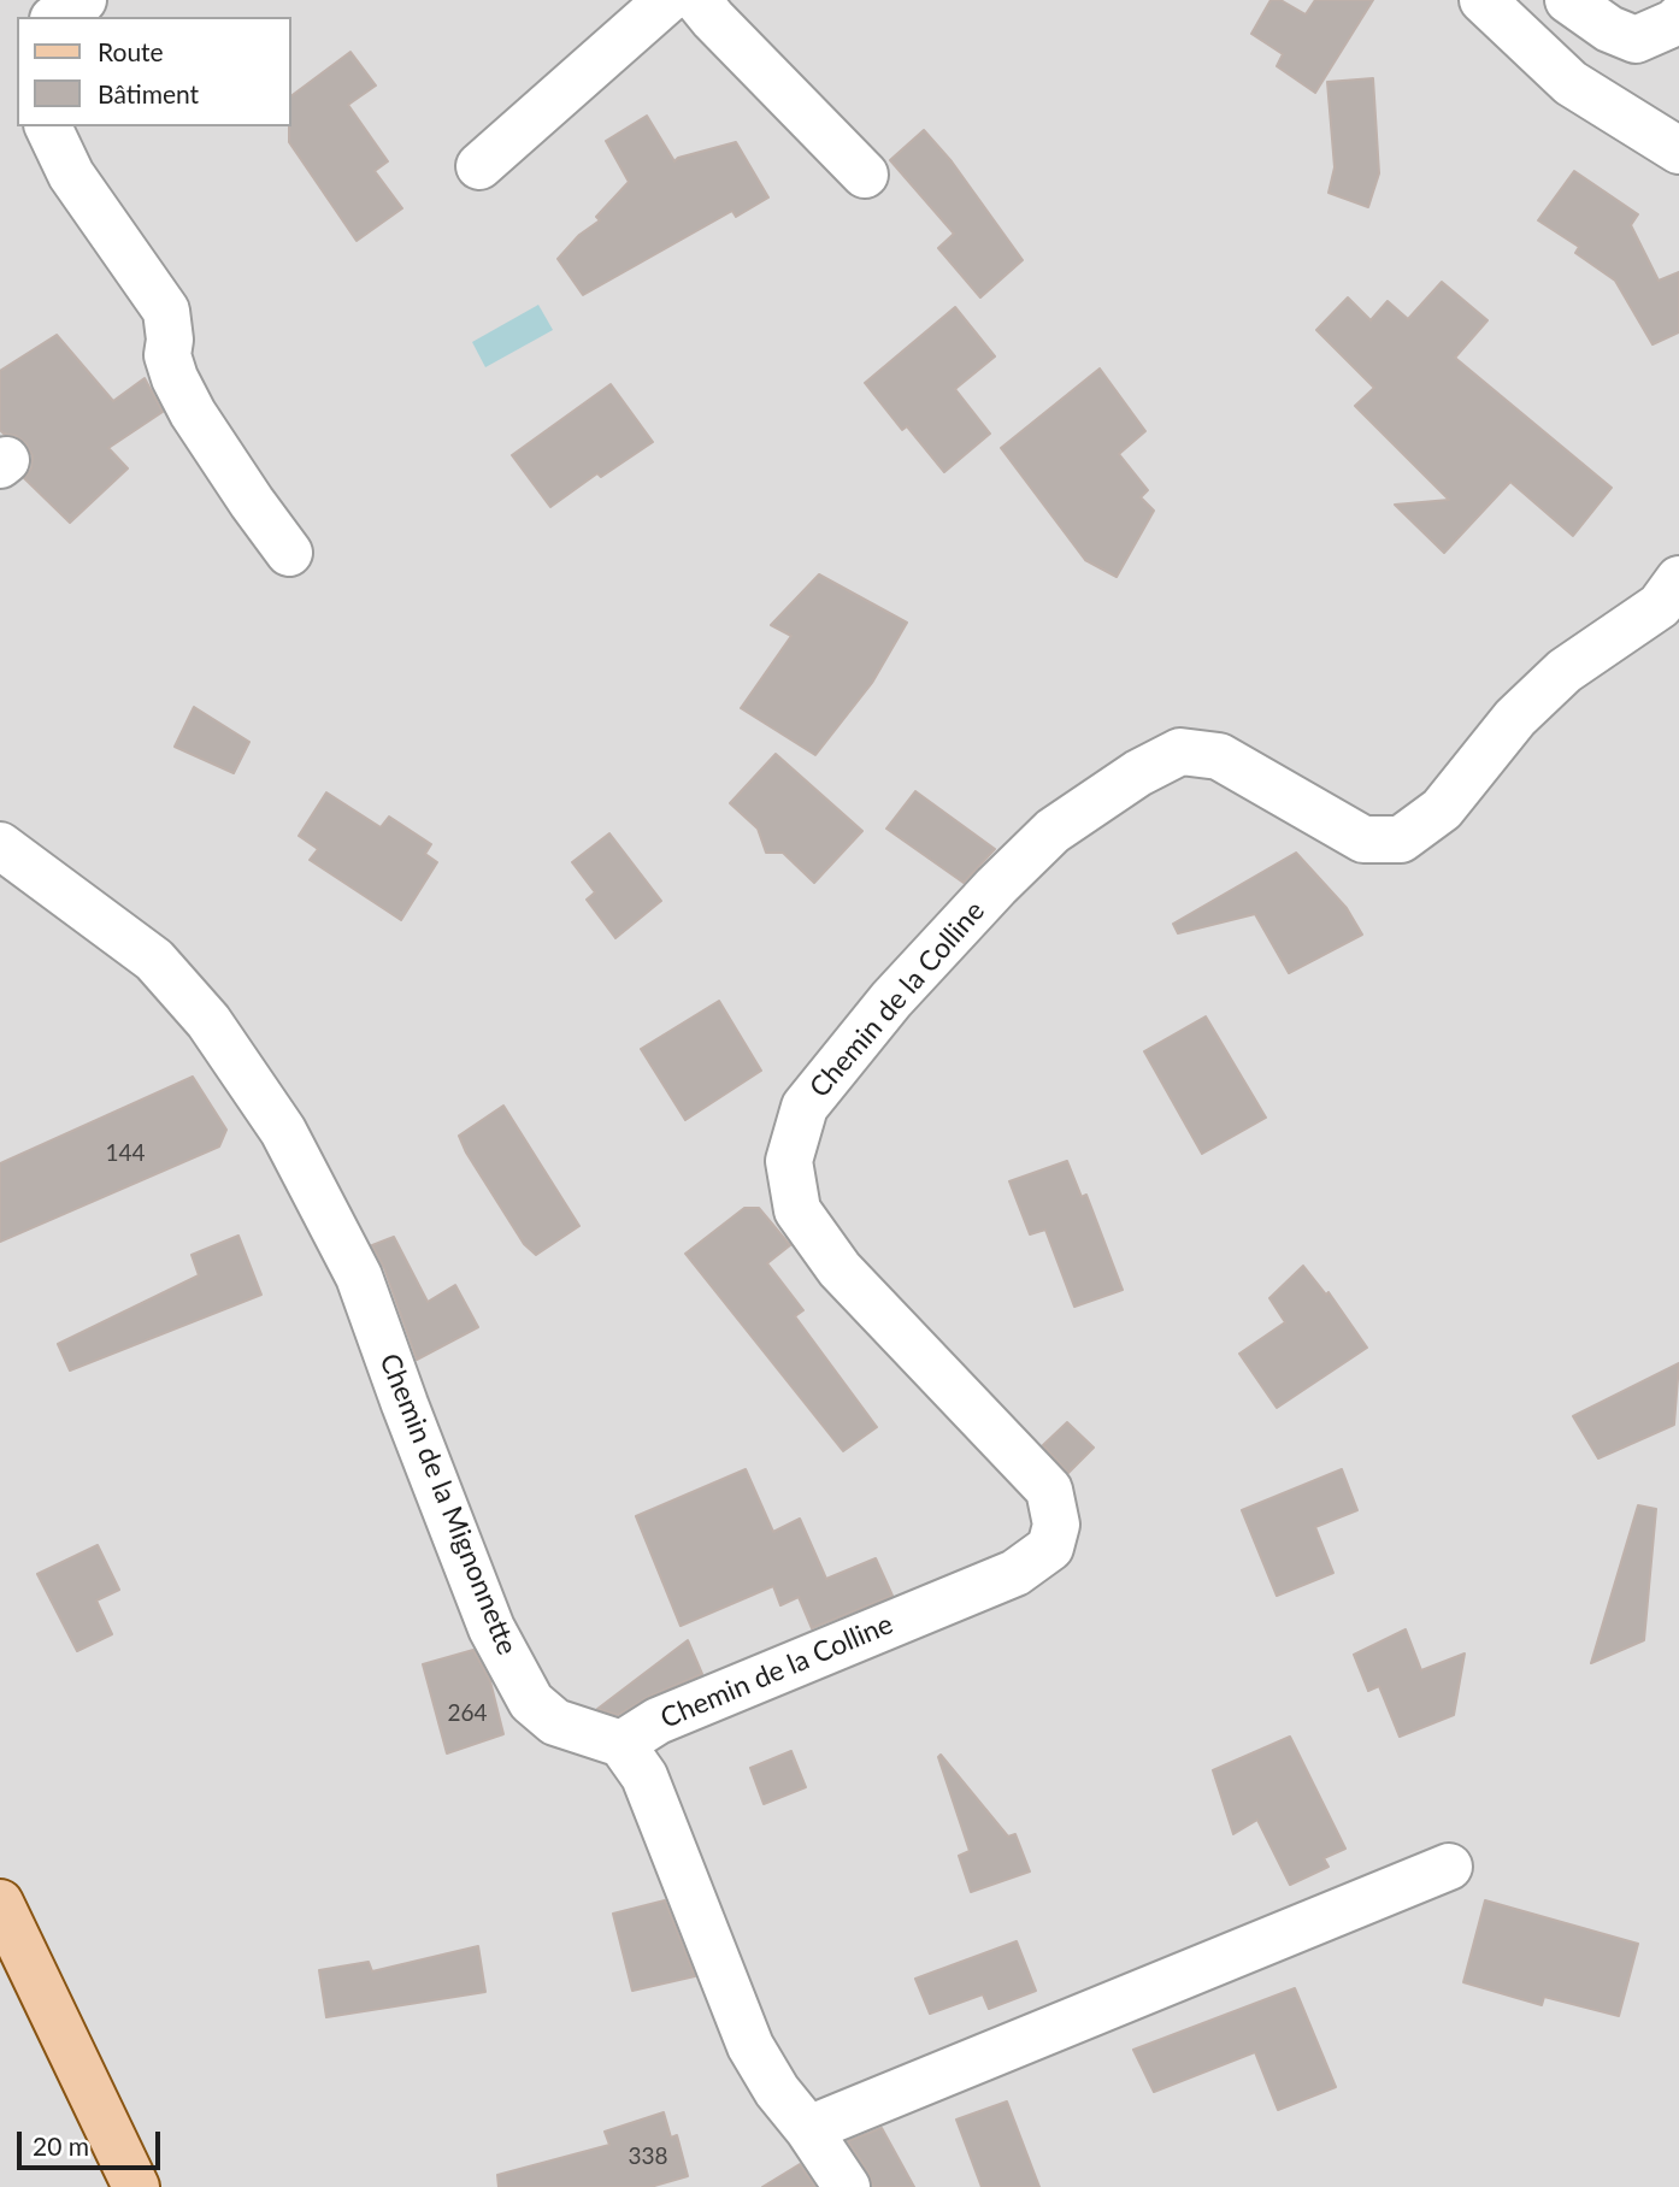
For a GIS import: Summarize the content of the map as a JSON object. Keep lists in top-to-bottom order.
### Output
{
  "streets": {
    "street": ["Chemin de la Colline", "Chemin de la Mignonnette"]
  },
  "crossings": [
    ["Chemin de la Colline", "Chemin de la Mignonnette"]
  ],
  "house_numbers": ["144", "264", "338"],
  "legend": ["Route", "Bâtiment"],
  "scale_bar": "20 m"
}
